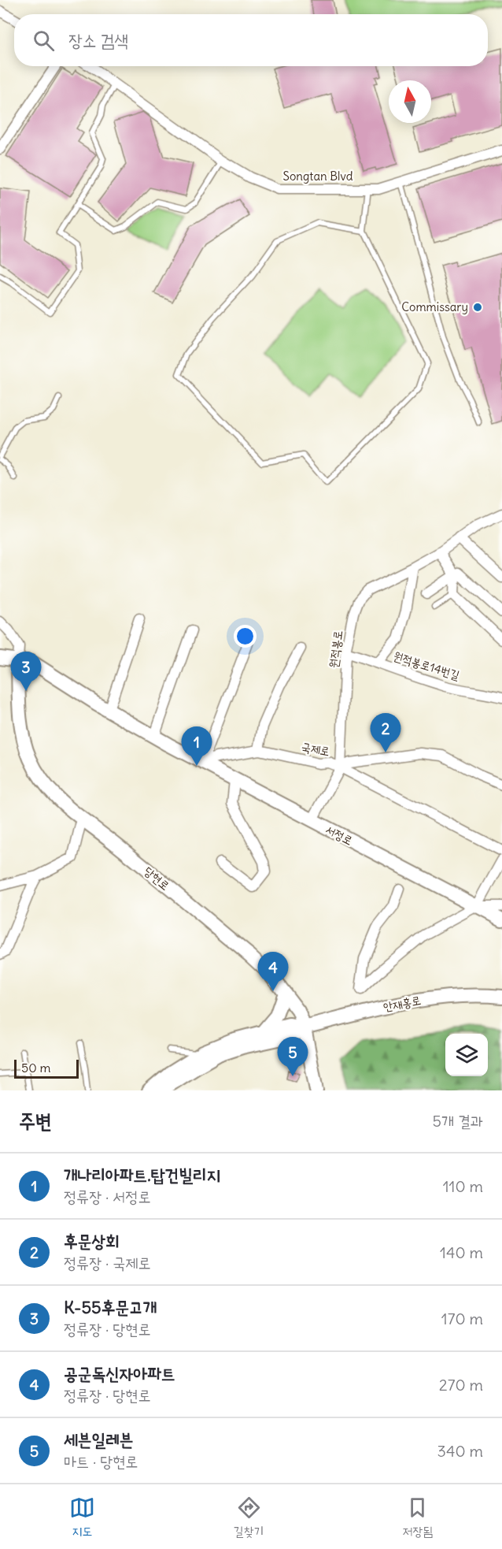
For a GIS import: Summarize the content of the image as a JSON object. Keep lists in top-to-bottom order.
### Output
{
  "streets": {
    "street": [
      "Songtan Blvd",
      "원적봉로",
      "원적봉로14번길",
      "국제로",
      "서정로",
      "당현로",
      "안재홍로"
    ]
  },
  "crossings": [
    ["원적봉로", "원적봉로14번길"],
    ["원적봉로", "국제로"],
    ["원적봉로", "서정로"],
    ["국제로", "서정로"],
    ["서정로", "당현로"],
    ["당현로", "안재홍로"]
  ],
  "places": ["Commissary"],
  "scale_bar": "50 m",
  "north": "top",
  "page": {
    "search": "장소 검색",
    "pins": [
      "3",
      "2",
      "1",
      "4",
      "5"
    ],
    "scale": "50 m",
    "heading": ["주변", "5개 결과"],
    "list": [
      {
        "mark": "1",
        "name": "개나리아파트.탑건빌리지",
        "note": "정류장 · 서정로",
        "value": "110 m"
      },
      {
        "mark": "2",
        "name": "후문상회",
        "note": "정류장 · 국제로",
        "value": "140 m"
      },
      {
        "mark": "3",
        "name": "K-55후문고개",
        "note": "정류장 · 당현로",
        "value": "170 m"
      },
      {
        "mark": "4",
        "name": "공군독신자아파트",
        "note": "정류장 · 당현로",
        "value": "270 m"
      },
      {
        "mark": "5",
        "name": "세븐일레븐",
        "note": "마트 · 당현로",
        "value": "340 m"
      }
    ],
    "nav": ["지도", "길찾기", "저장됨"]
  }
}
